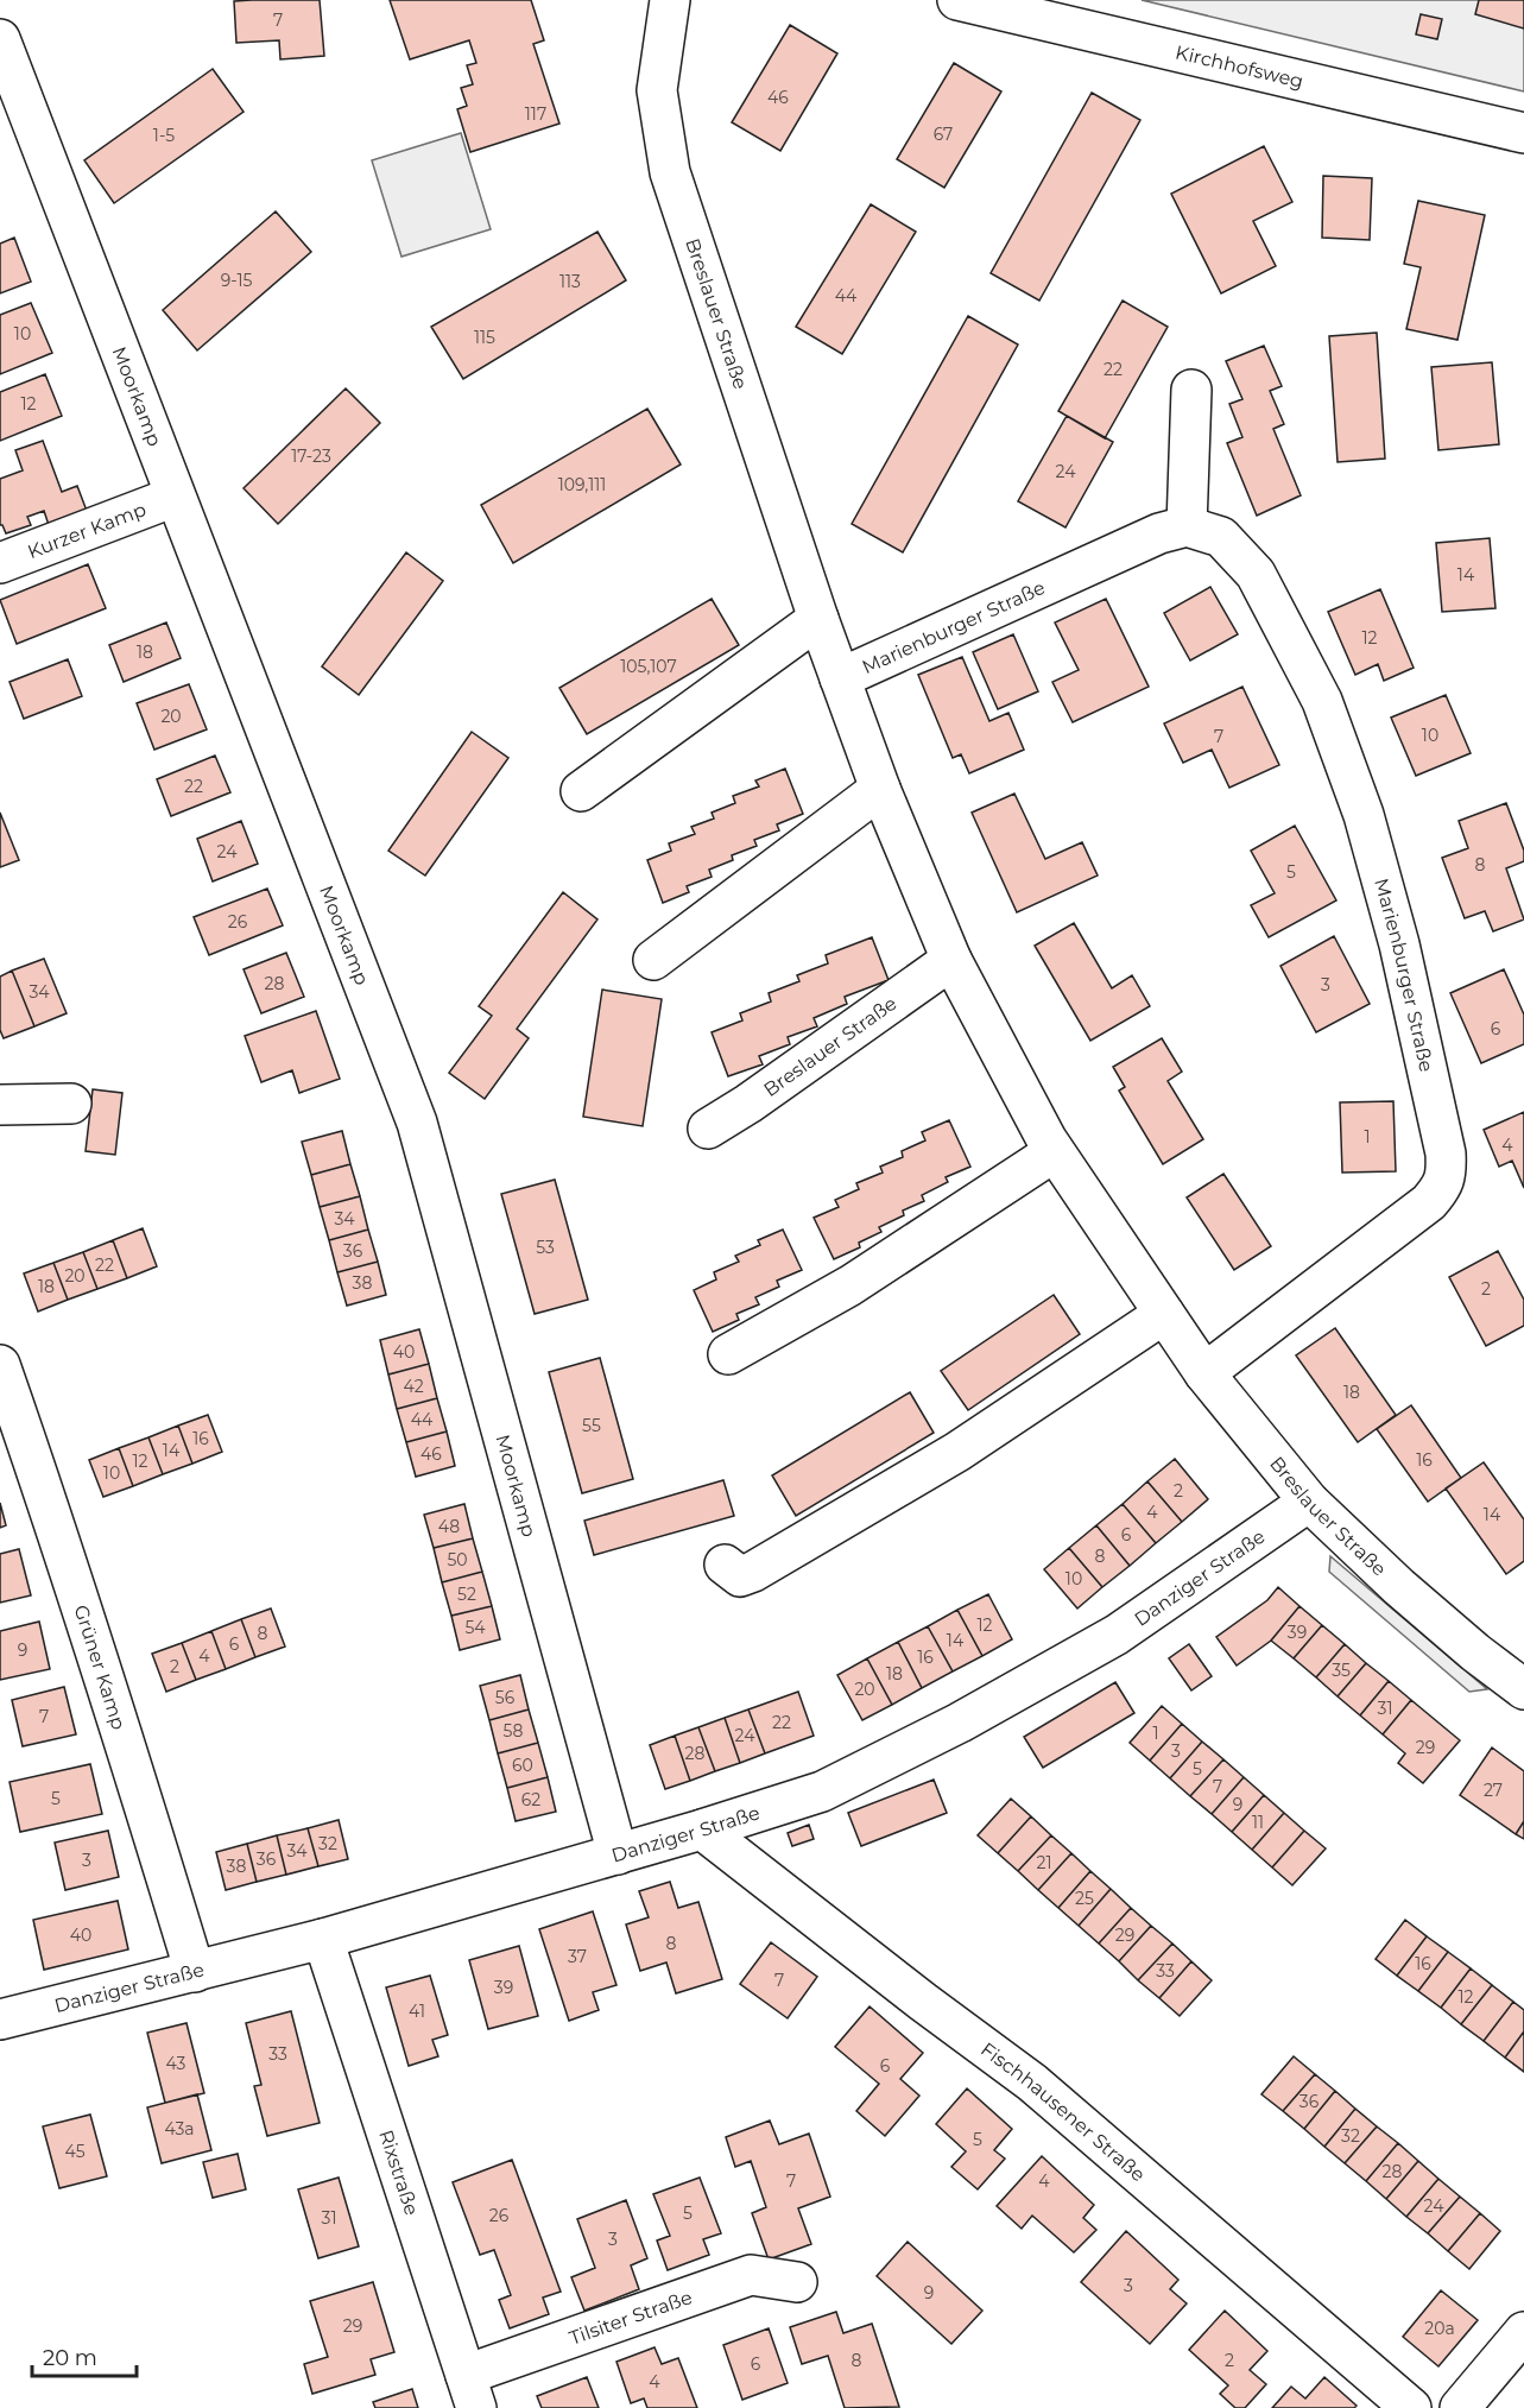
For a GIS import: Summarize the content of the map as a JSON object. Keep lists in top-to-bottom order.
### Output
{
  "streets": {
    "street": [
      "Kirchhofsweg",
      "Breslauer Straße",
      "Moorkamp",
      "Kurzer Kamp",
      "Marienburger Straße",
      "Danziger Straße",
      "Grüner Kamp",
      "Fischhausener Straße",
      "Rixstraße",
      "Tilsiter Straße"
    ]
  },
  "crossings": [
    ["Breslauer Straße", "Marienburger Straße"],
    ["Breslauer Straße", "Danziger Straße"],
    ["Moorkamp", "Kurzer Kamp"],
    ["Moorkamp", "Danziger Straße"],
    ["Danziger Straße", "Grüner Kamp"],
    ["Danziger Straße", "Fischhausener Straße"],
    ["Danziger Straße", "Rixstraße"],
    ["Rixstraße", "Tilsiter Straße"]
  ],
  "house_numbers": [
    "7",
    "46",
    "117",
    "67",
    "1-5",
    "9-15",
    "113",
    "44",
    "10",
    "115",
    "22",
    "12",
    "17-23",
    "24",
    "109,111",
    "14",
    "12",
    "18",
    "105,107",
    "20",
    "10",
    "7",
    "22",
    "24",
    "8",
    "5",
    "26",
    "28",
    "3",
    "34",
    "6",
    "1",
    "4",
    "34",
    "53",
    "36",
    "22",
    "20",
    "38",
    "18",
    "2",
    "40",
    "42",
    "18",
    "44",
    "55",
    "16",
    "14",
    "46",
    "16",
    "12",
    "10",
    "2",
    "4",
    "14",
    "48",
    "6",
    "8",
    "50",
    "10",
    "52",
    "12",
    "54",
    "39",
    "8",
    "14",
    "6",
    "9",
    "4",
    "16",
    "2",
    "35",
    "18",
    "20",
    "56",
    "31",
    "7",
    "22",
    "58",
    "1",
    "24",
    "29",
    "3",
    "28",
    "60",
    "5",
    "7",
    "27",
    "5",
    "62",
    "9",
    "11",
    "32",
    "34",
    "36",
    "3",
    "21",
    "38",
    "25",
    "40",
    "29",
    "8",
    "37",
    "16",
    "33",
    "7",
    "39",
    "12",
    "41",
    "33",
    "43",
    "6",
    "36",
    "43a",
    "32",
    "5",
    "45",
    "28",
    "7",
    "4",
    "24",
    "5",
    "26",
    "31",
    "3",
    "3",
    "9",
    "29",
    "20a",
    "8",
    "2",
    "6",
    "4"
  ],
  "scale_bar": "20 m"
}
